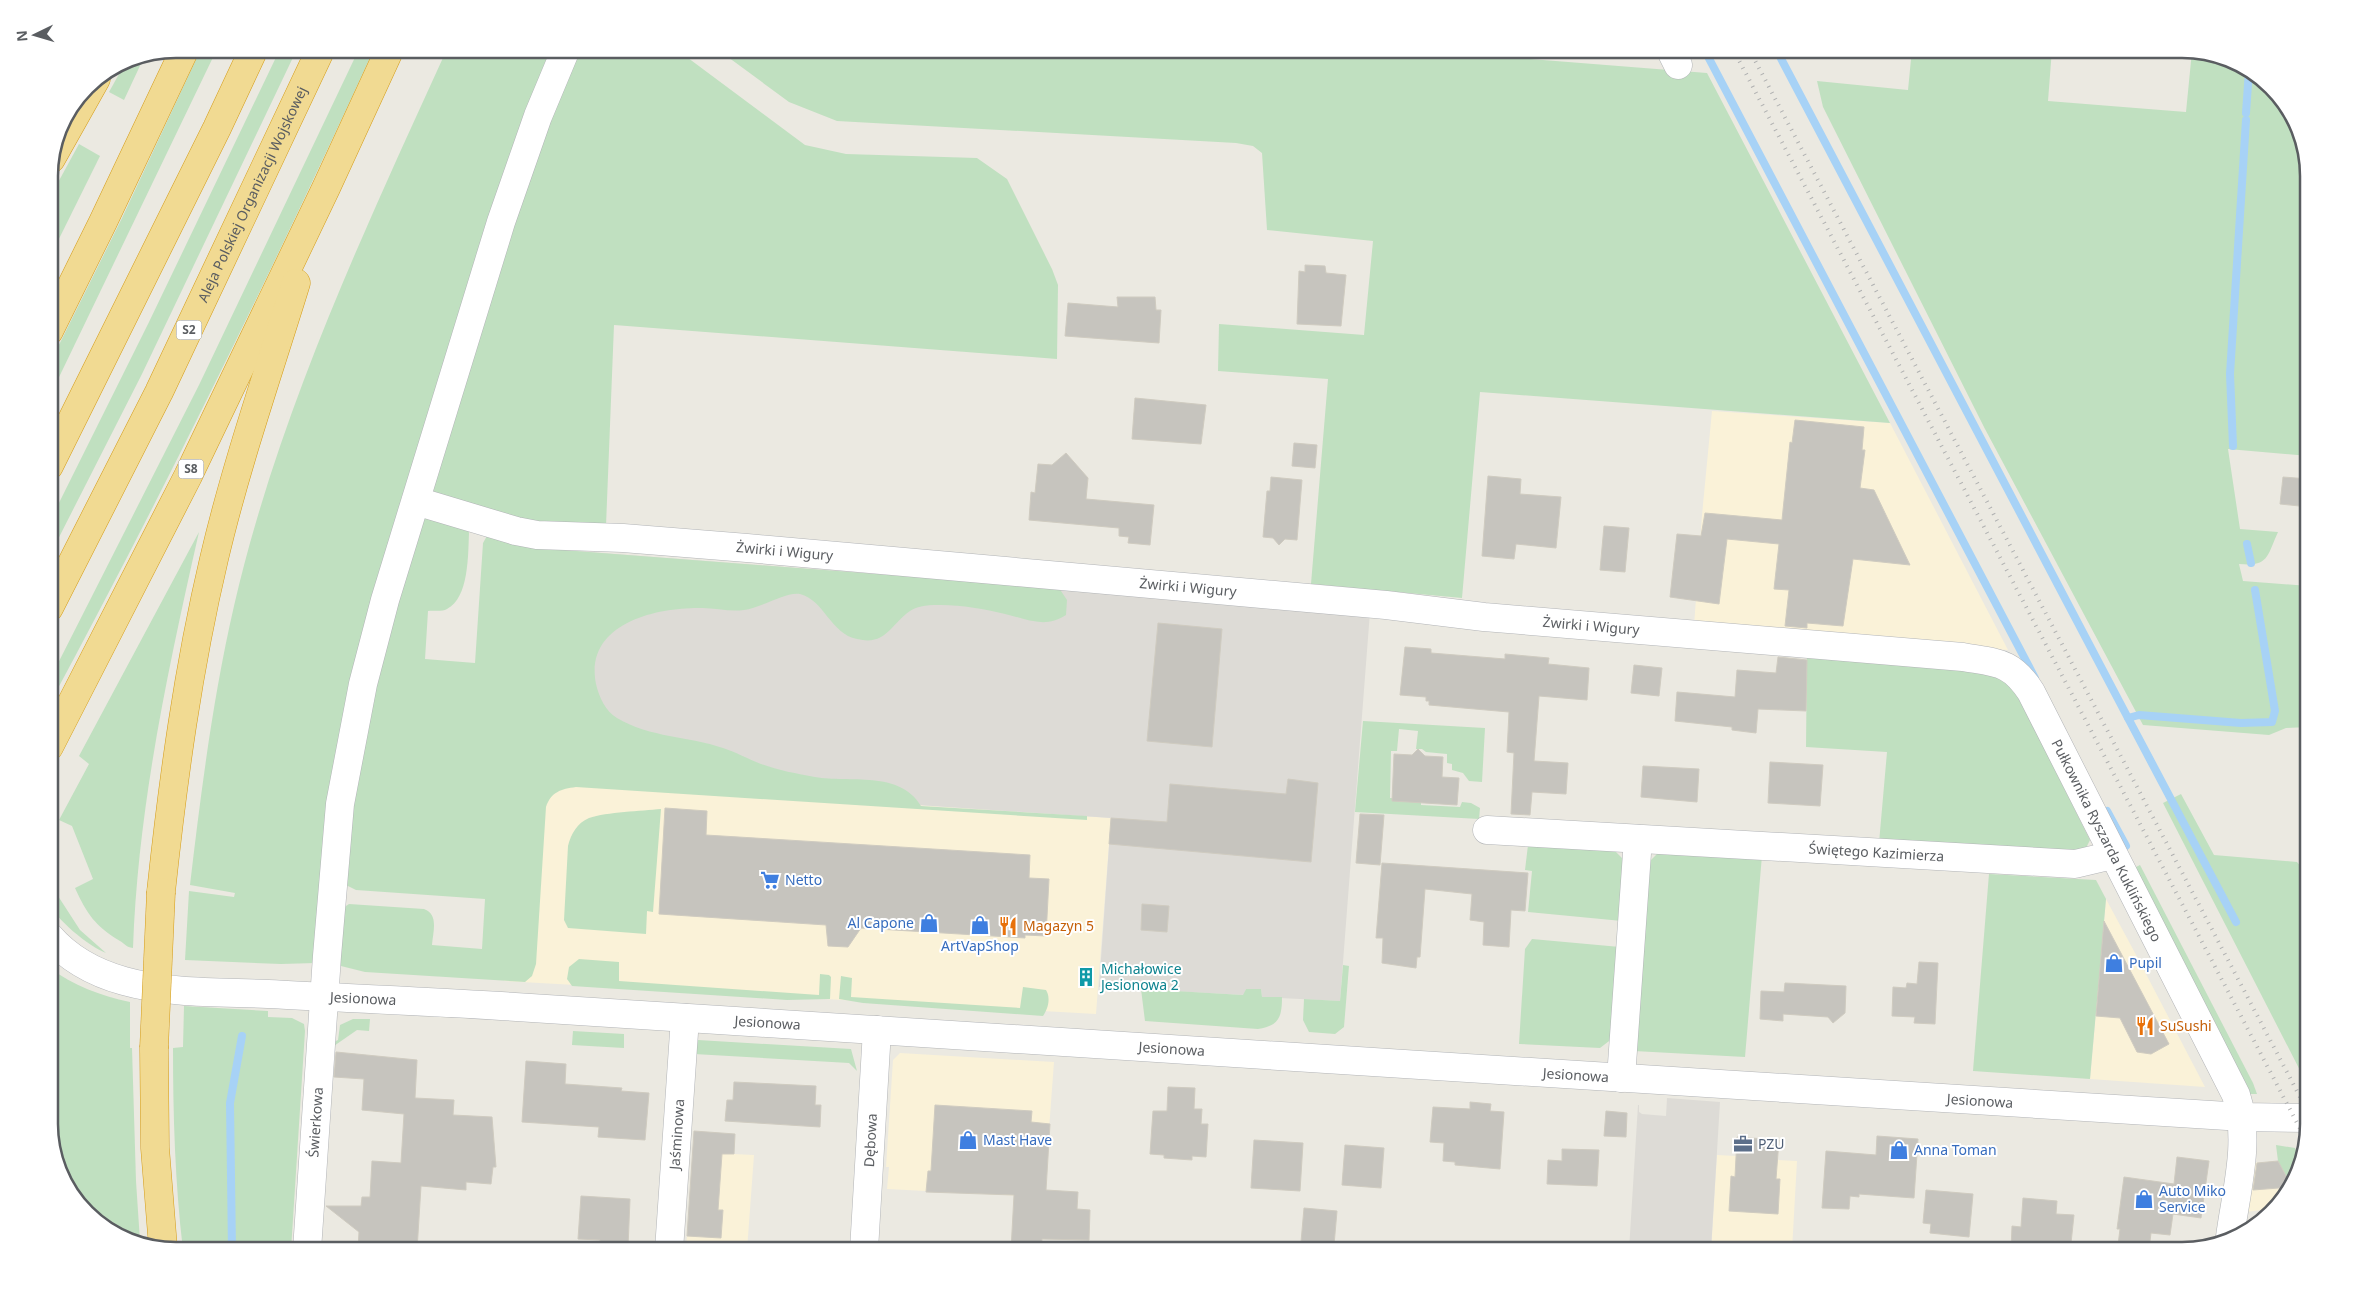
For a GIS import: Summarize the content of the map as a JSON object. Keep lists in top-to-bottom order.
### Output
{
  "streets": {
    "highway": ["Aleja Polskiej Organizacji Wojskowej", "S2", "S8"],
    "street": [
      "Żwirki i Wigury",
      "Pułkownika Ryszarda Kuklińskiego",
      "Świętego Kazimierza",
      "Jesionowa",
      "Świerkowa",
      "Jaśminowa",
      "Dębowa"
    ]
  },
  "crossings": [
    ["Żwirki i Wigury", "Pułkownika Ryszarda Kuklińskiego"],
    ["Żwirki i Wigury", "Świerkowa"],
    ["Pułkownika Ryszarda Kuklińskiego", "Świętego Kazimierza"],
    ["Pułkownika Ryszarda Kuklińskiego", "Jesionowa"],
    ["Jesionowa", "Świerkowa"],
    ["Jesionowa", "Jaśminowa"],
    ["Jesionowa", "Dębowa"]
  ],
  "places": {
    "supermarket": ["Netto"],
    "shop": [
      "Al Capone",
      "ArtVapShop",
      "Pupil",
      "Mast Have",
      "Anna Toman",
      "Auto Miko Service"
    ],
    "restaurant": ["Magazyn 5", "SuSushi"],
    "building": ["Michałowice Jesionowa 2"],
    "office": ["PZU"]
  },
  "north": "left"
}
